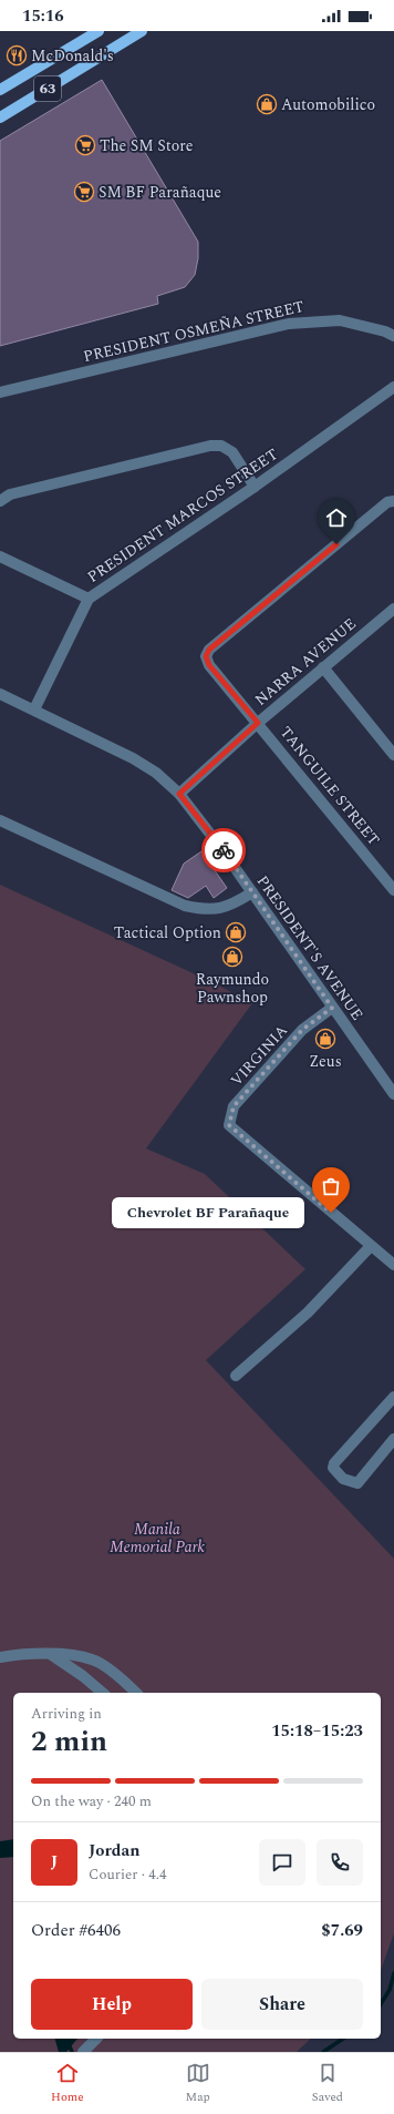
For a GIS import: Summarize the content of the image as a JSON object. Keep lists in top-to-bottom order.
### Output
{
  "streets": {
    "main road": ["63"],
    "street": [
      "PRESIDENT OSMEÑA STREET",
      "PRESIDENT MARCOS STREET",
      "NARRA AVENUE",
      "TANGUILE STREET",
      "PRESIDENT'S AVENUE",
      "VIRGINIA"
    ]
  },
  "crossings": [
    ["PRESIDENT MARCOS STREET", "PRESIDENT'S AVENUE"],
    ["NARRA AVENUE", "TANGUILE STREET"],
    ["NARRA AVENUE", "PRESIDENT'S AVENUE"],
    ["PRESIDENT'S AVENUE", "VIRGINIA"]
  ],
  "parks": ["Manila Memorial Park"],
  "places": {
    "restaurant": ["McDonald's"],
    "shop": [
      "Automobilico",
      "Tactical Option",
      "Raymundo Pawnshop",
      "Zeus"
    ],
    "supermarket": ["The SM Store", "SM BF Parañaque"],
    "other": ["Chevrolet BF Parañaque"]
  },
  "page": {
    "status": "15:16",
    "bubble": "Chevrolet BF Parañaque",
    "heading": ["2 min", "Arriving in", "15:18–15:23"],
    "panel": [
      "Jordan",
      "Courier · 4.4",
      "Order #6406",
      "$7.69"
    ],
    "bar": "On the way · 240 m",
    "round": "J",
    "buttons": ["Help", "Share"],
    "tabs": ["Home", "Map", "Saved"]
  }
}
